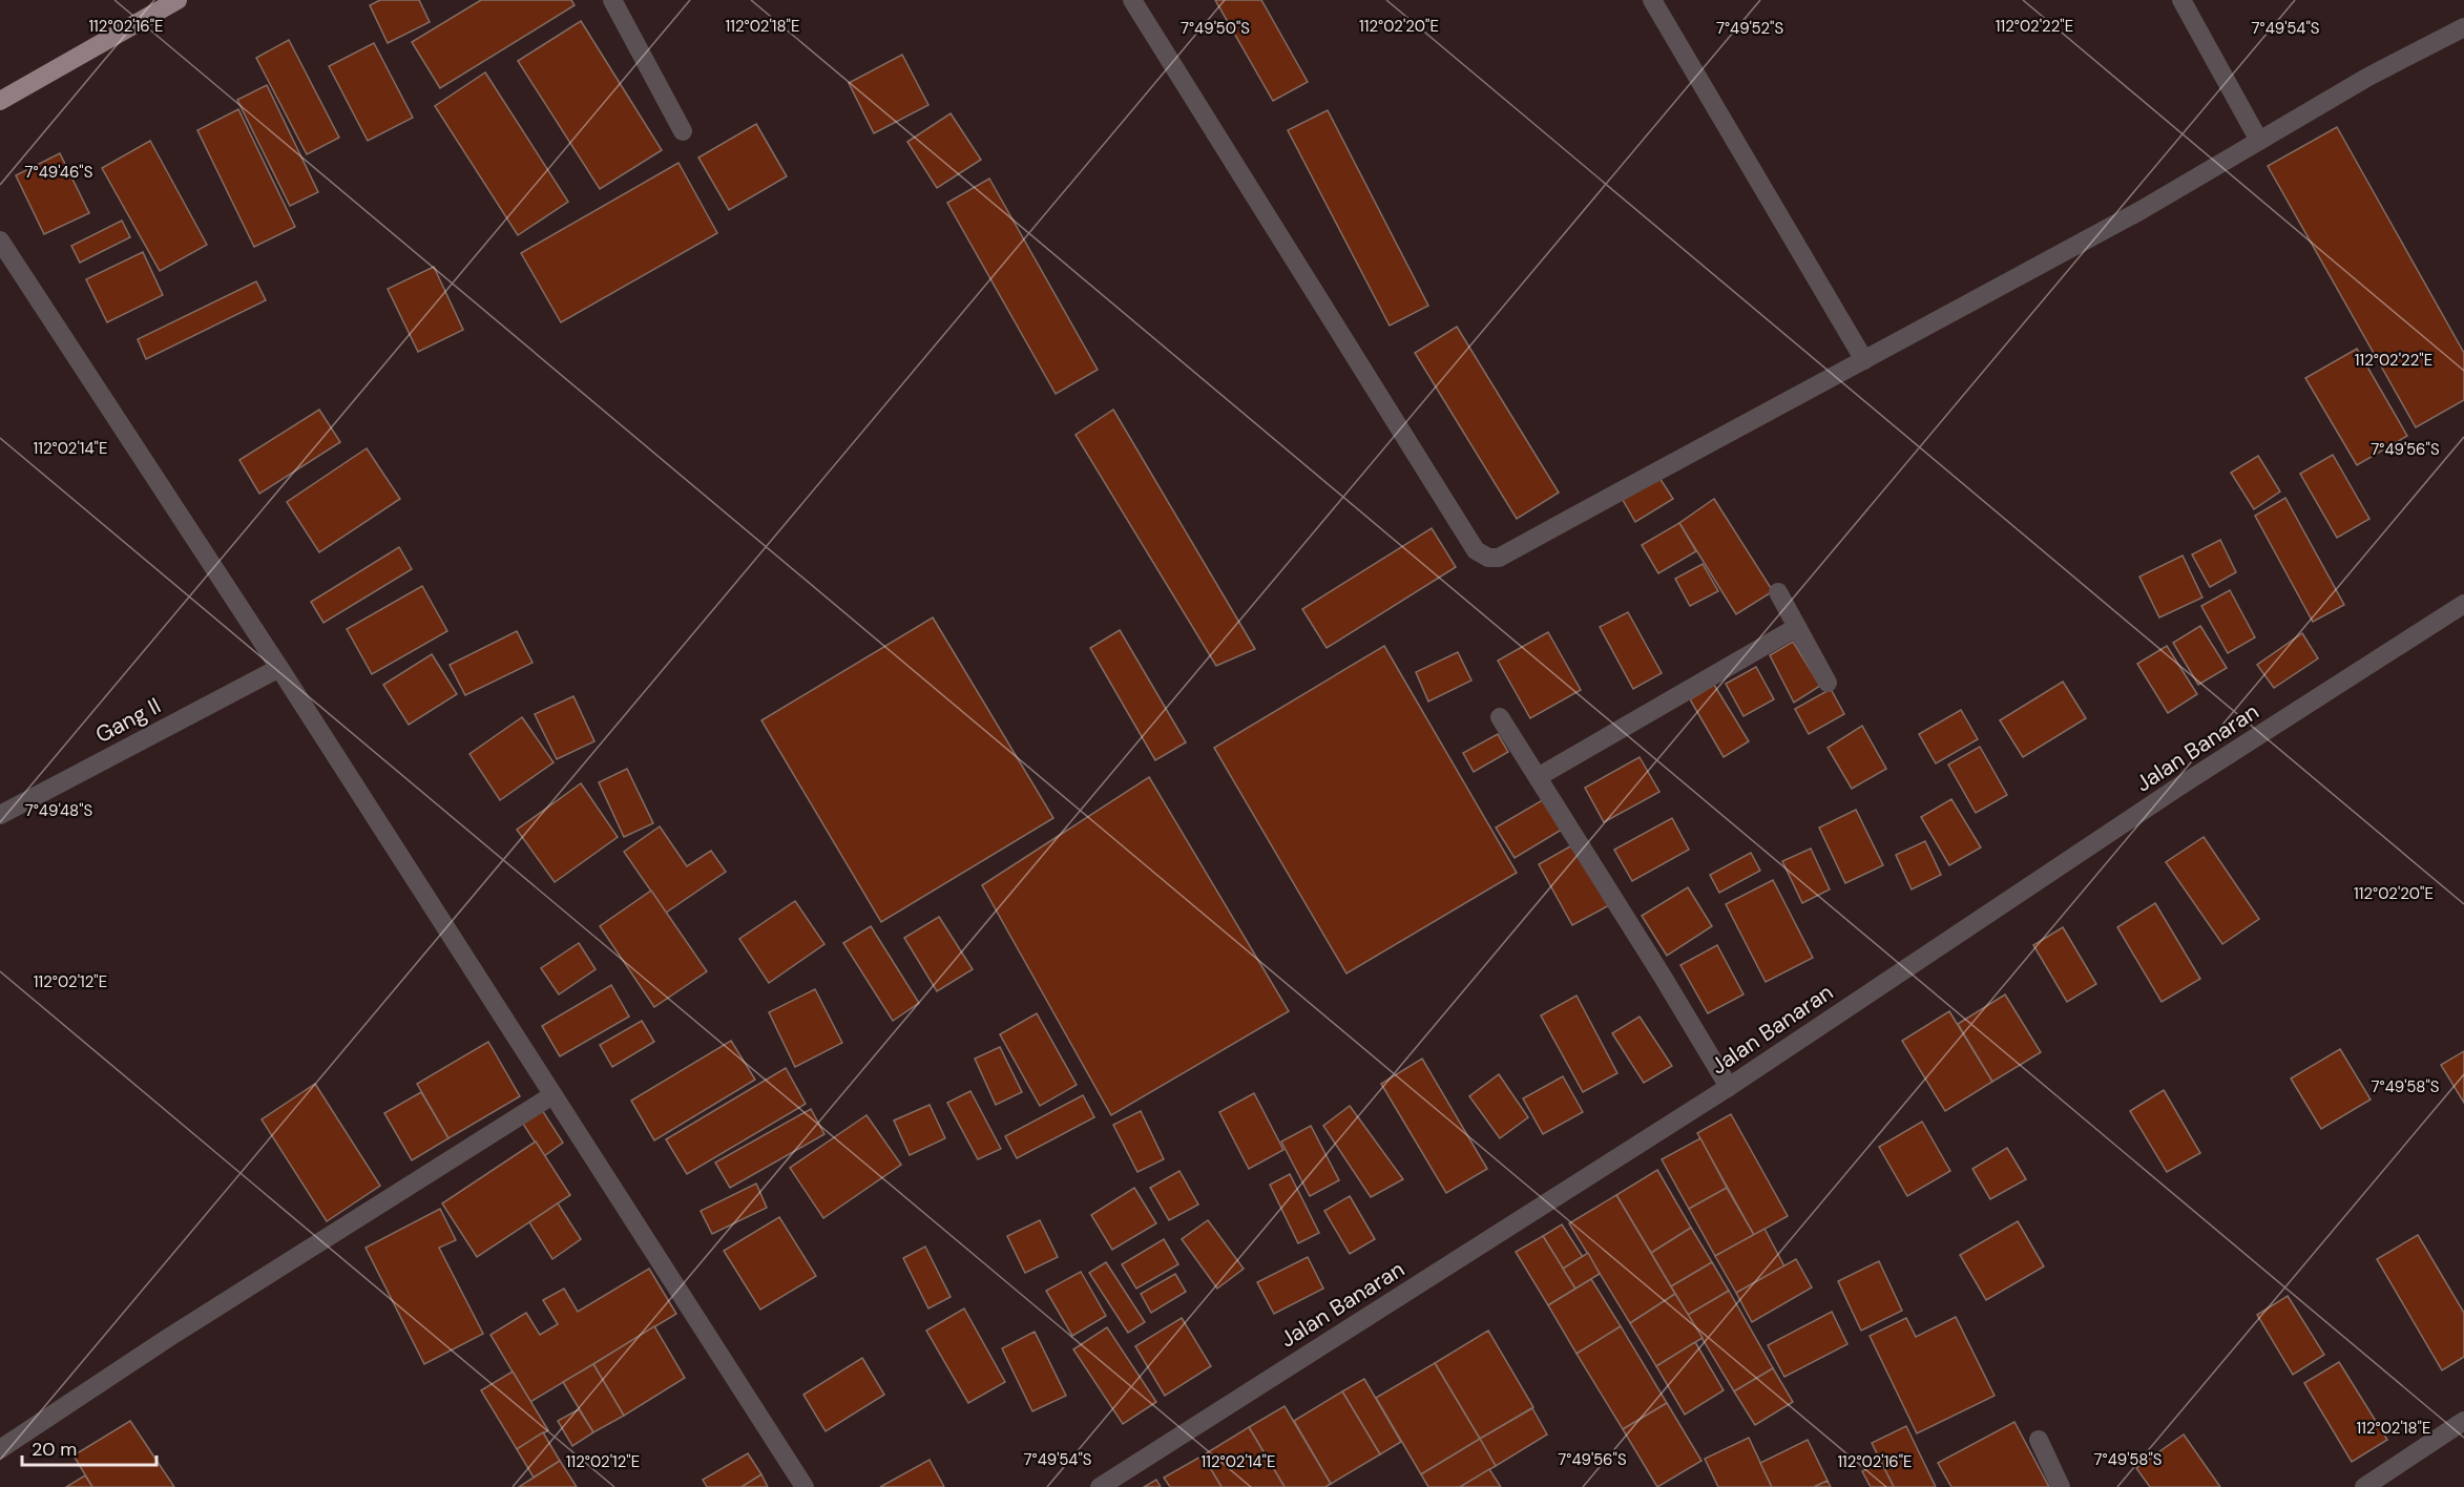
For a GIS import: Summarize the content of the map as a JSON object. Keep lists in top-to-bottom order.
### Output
{
  "streets": {
    "street": ["Gang II", "Jalan Banaran"]
  },
  "scale_bar": "20 m",
  "coordinates": [
    "112°02'16\"E",
    "112°02'18\"E",
    "112°02'20\"E",
    "112°02'22\"E",
    "7°49'50\"S",
    "7°49'52\"S",
    "7°49'54\"S",
    "7°49'46\"S",
    "112°02'14\"E",
    "7°49'56\"S",
    "7°49'48\"S",
    "112°02'12\"E",
    "7°49'58\"S"
  ]
}
